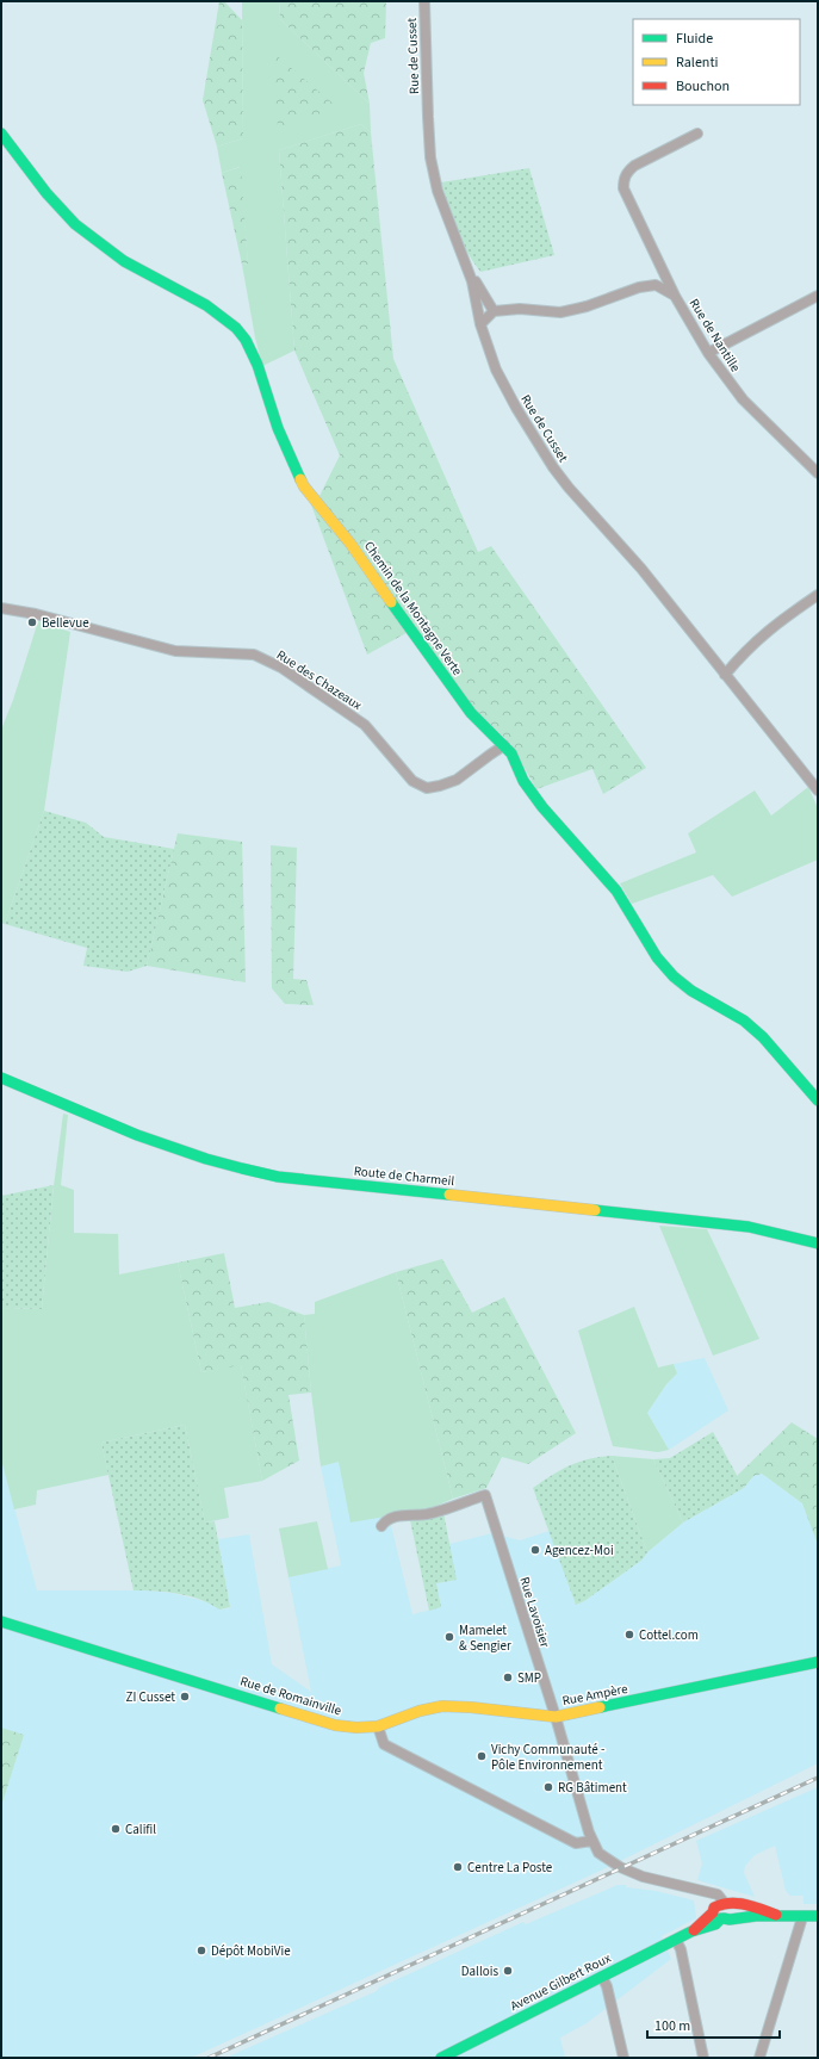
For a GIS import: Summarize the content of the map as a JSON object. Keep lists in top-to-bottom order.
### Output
{
  "streets": {
    "main road": [
      "Chemin de la Montagne Verte",
      "Route de Charmeil",
      "Rue Ampère",
      "Rue de Romainville",
      "Avenue Gilbert Roux"
    ],
    "street": [
      "Rue de Cusset",
      "Rue de Nantille",
      "Rue des Chazeaux",
      "Rue Lavoisier"
    ]
  },
  "crossings": [
    ["Chemin de la Montagne Verte", "Rue des Chazeaux"],
    ["Rue Lavoisier", "Rue Ampère"],
    ["Rue Ampère", "Rue de Romainville"]
  ],
  "places": [
    "Bellevue",
    "Agencez-Moi",
    "Cottel.com",
    "Mamelet & Sengier",
    "SMP",
    "ZI Cusset",
    "Vichy Communauté - Pôle Environnement",
    "RG Bâtiment",
    "Califil",
    "Centre La Poste",
    "Dépôt MobiVie",
    "Dallois"
  ],
  "legend": ["Fluide", "Ralenti", "Bouchon"],
  "scale_bar": "100 m"
}
